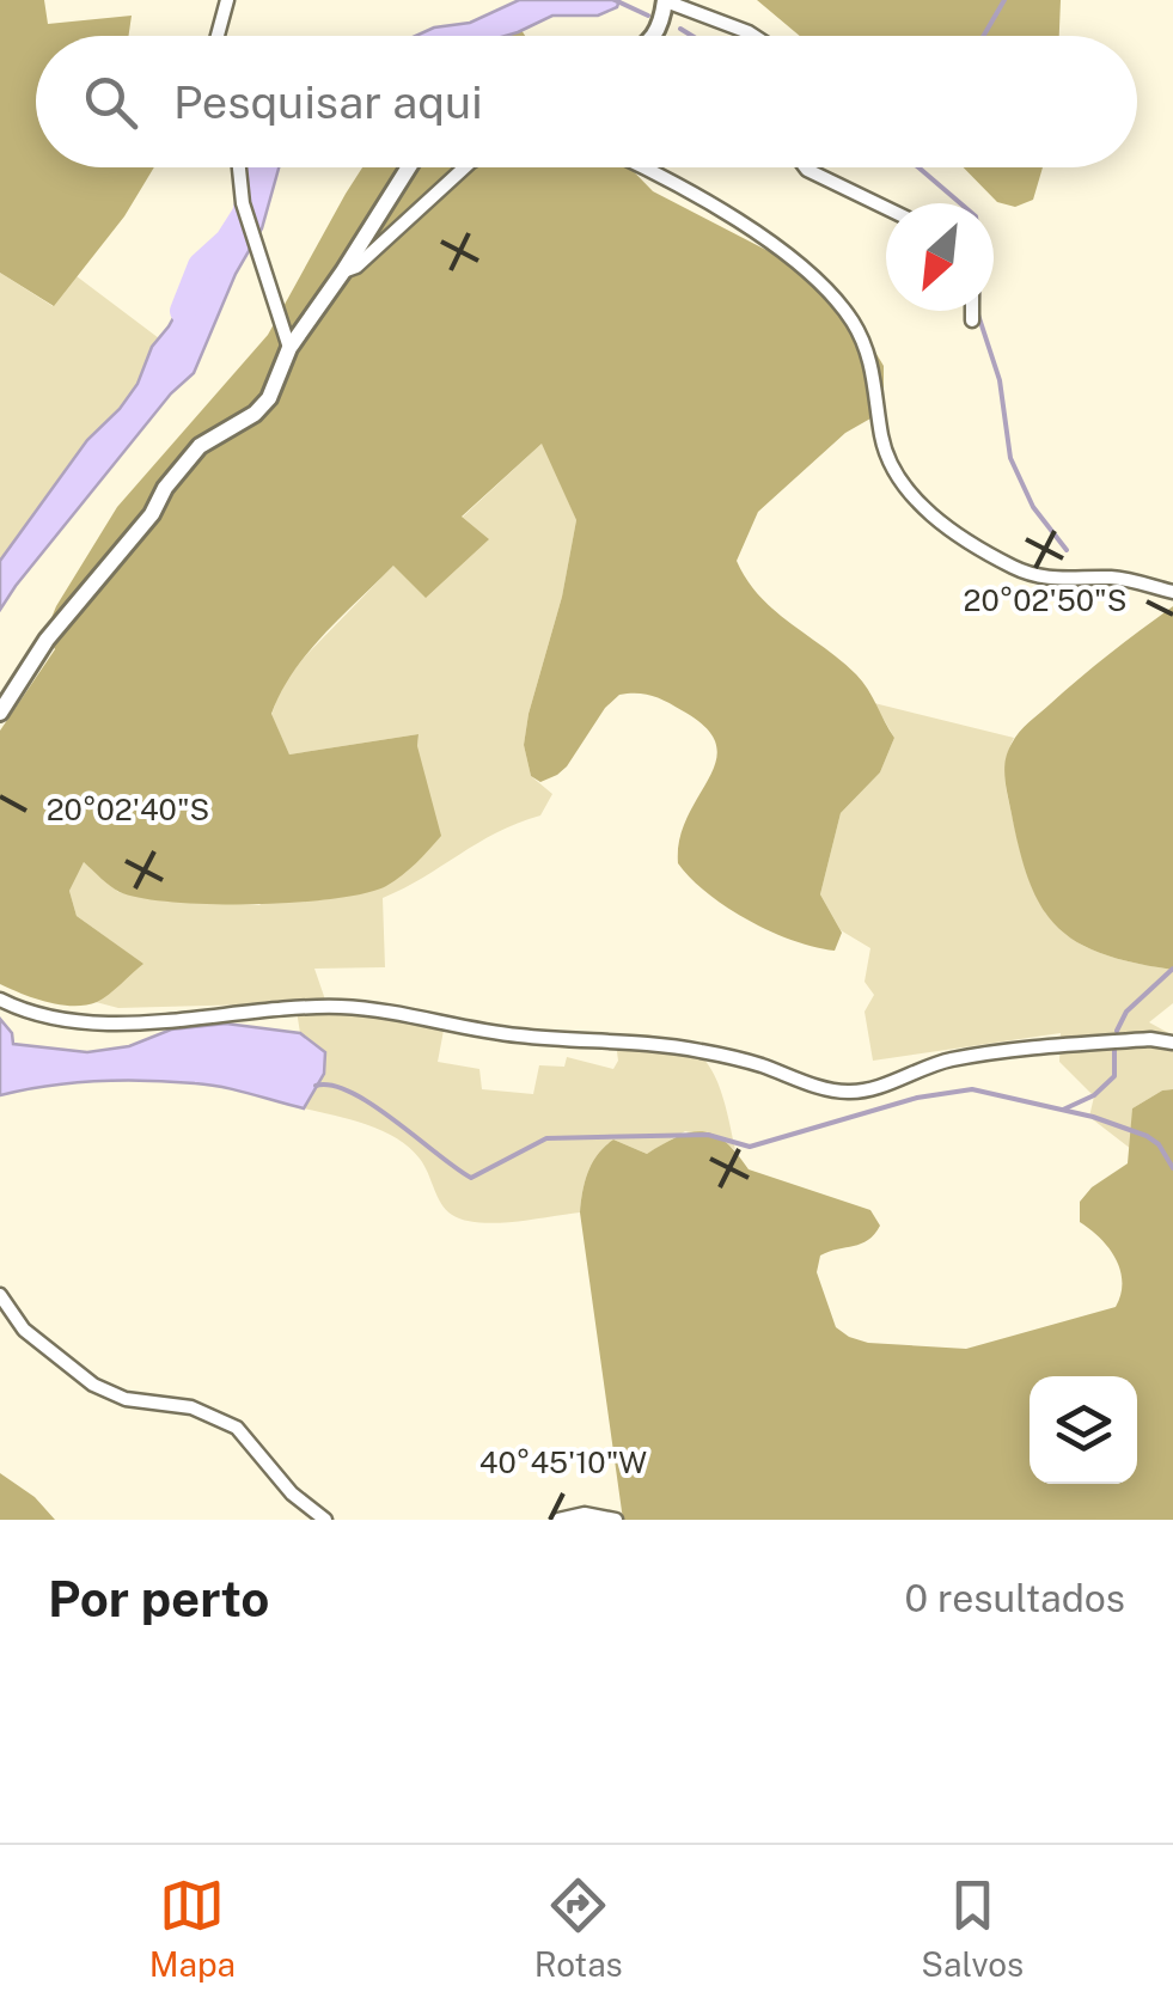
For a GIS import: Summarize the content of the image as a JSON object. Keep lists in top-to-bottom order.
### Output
{
  "north": "bottom left",
  "page": {
    "search": "Pesquisar aqui",
    "heading": ["Por perto", "0 resultados"],
    "nav": ["Mapa", "Rotas", "Salvos"]
  },
  "coordinates": ["20°02'50\"S", "20°02'40\"S", "40°45'10\"W"]
}
